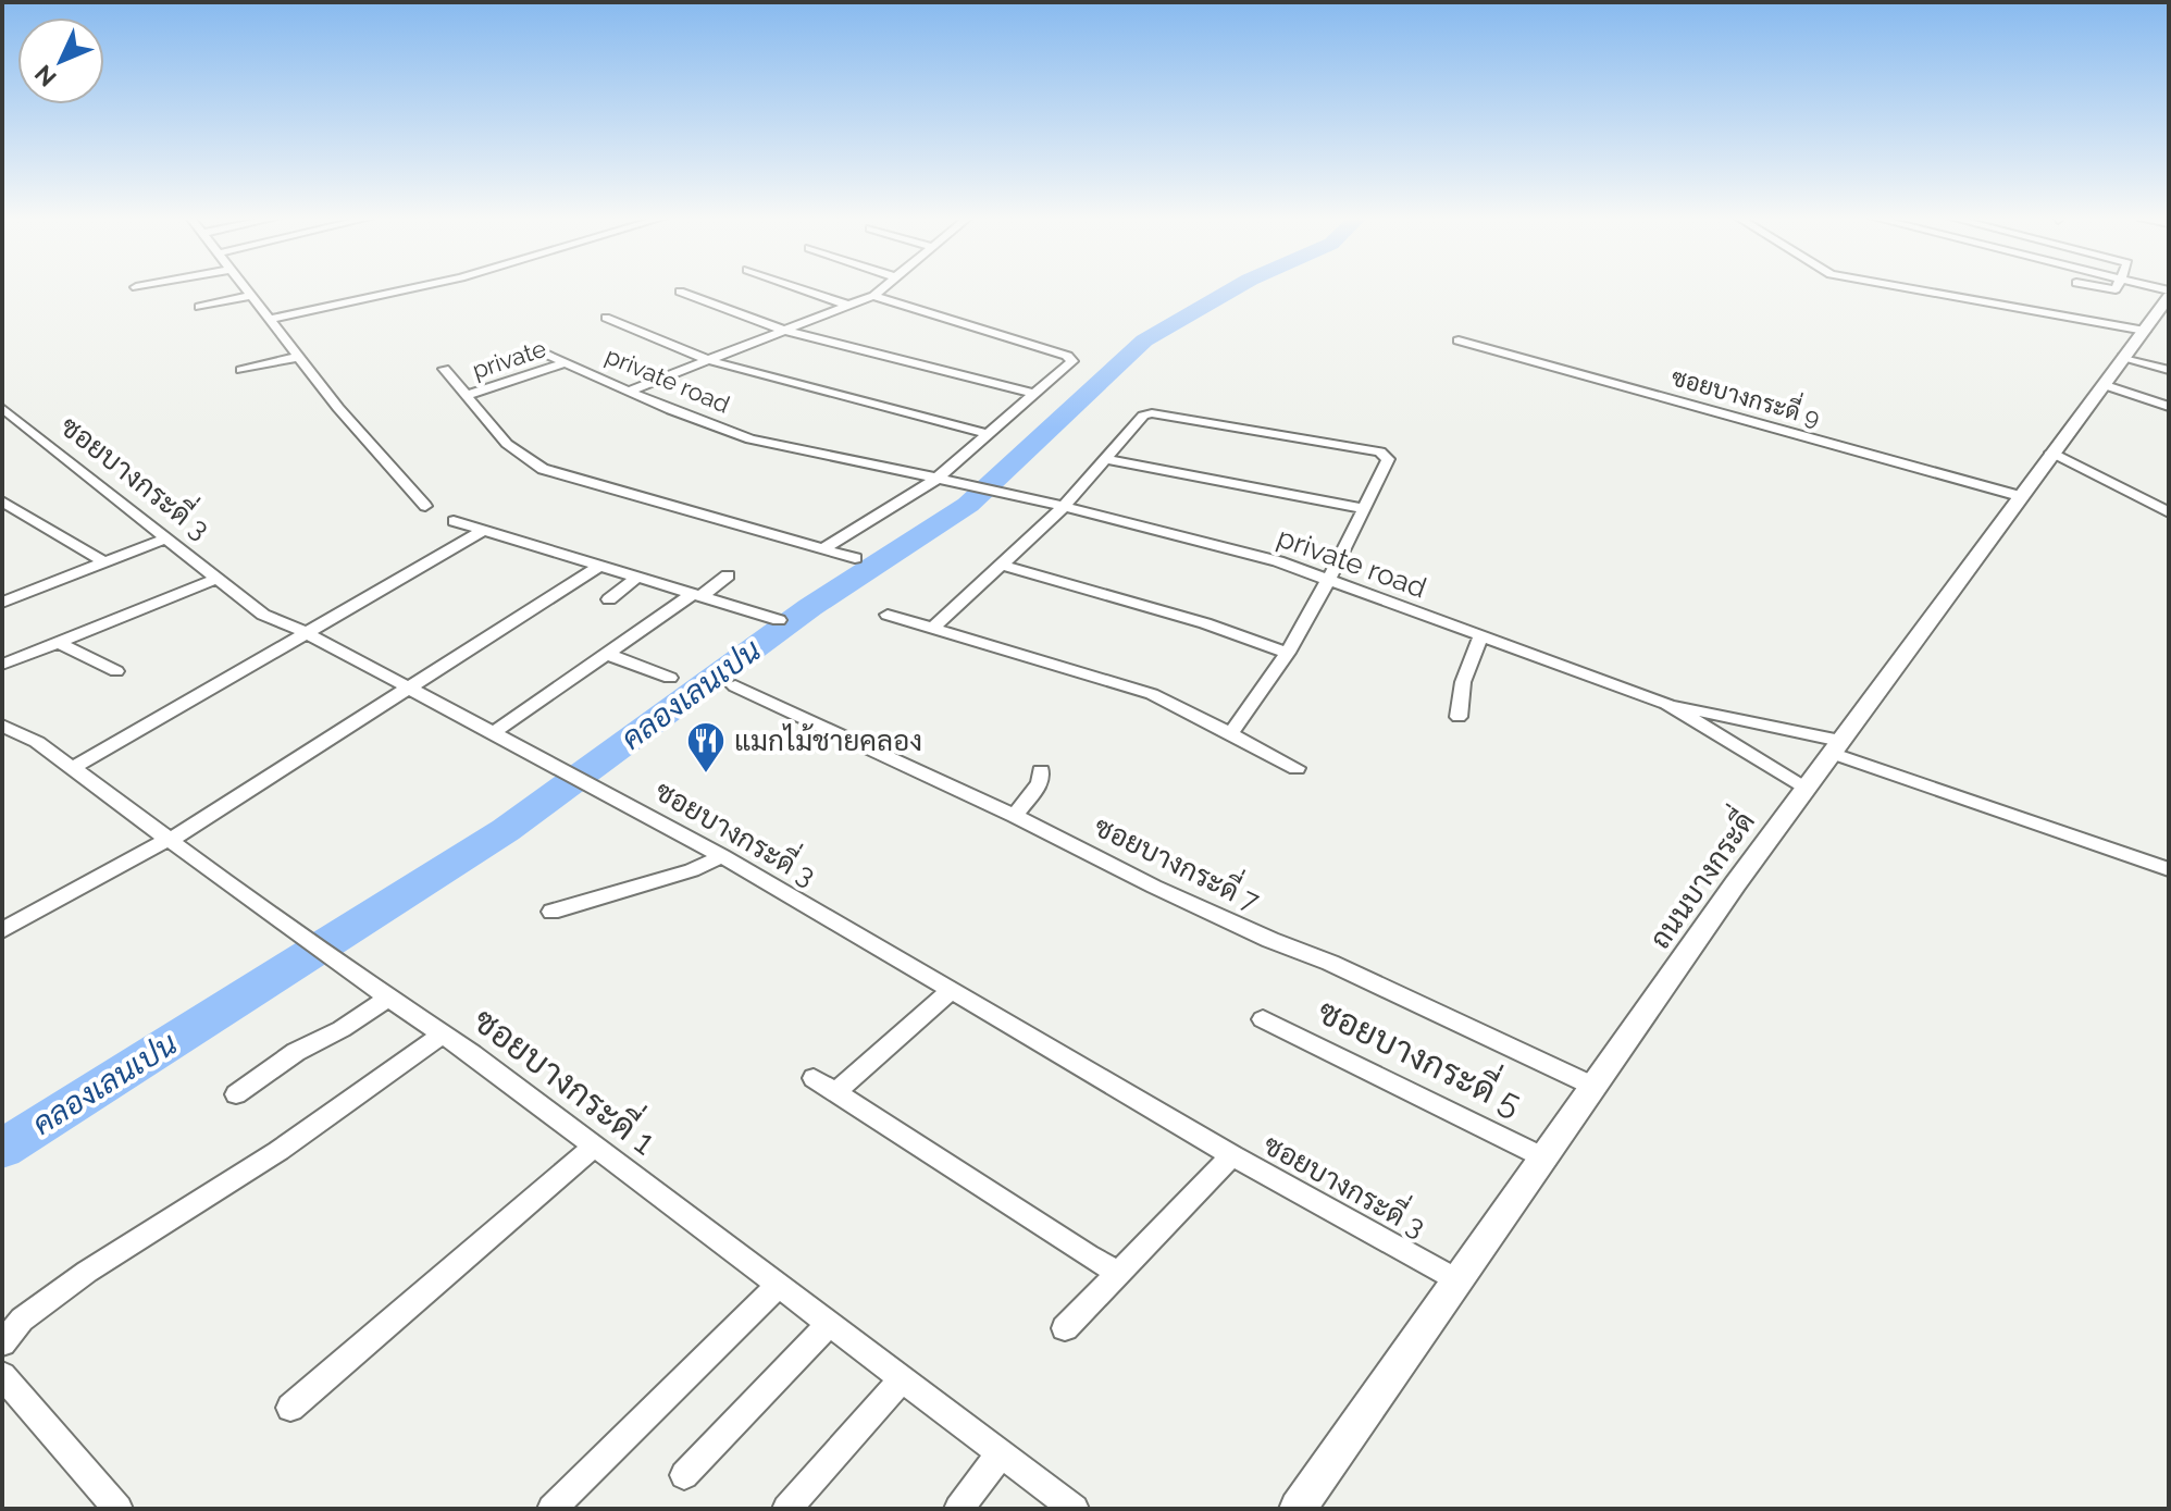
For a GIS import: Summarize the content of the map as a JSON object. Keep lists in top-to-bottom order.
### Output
{
  "streets": {
    "street": [
      "private",
      "private road",
      "ซอยบางกระดี่ 9",
      "ซอยบางกระดี่ 3",
      "ซอยบางกระดี่ 7",
      "ถนนบางกระดี่",
      "ซอยบางกระดี่ 5",
      "ซอยบางกระดี่ 1"
    ]
  },
  "crossings": [
    ["private", "private road"],
    ["ซอยบางกระดี่ 9", "ถนนบางกระดี่"],
    ["ซอยบางกระดี่ 3", "ถนนบางกระดี่"],
    ["ซอยบางกระดี่ 7", "ถนนบางกระดี่"],
    ["ถนนบางกระดี่", "ซอยบางกระดี่ 5"]
  ],
  "water": ["คลองเลนเปน"],
  "places": {
    "restaurant": ["แมกไม้ชายคลอง"]
  },
  "north": "bottom left"
}
